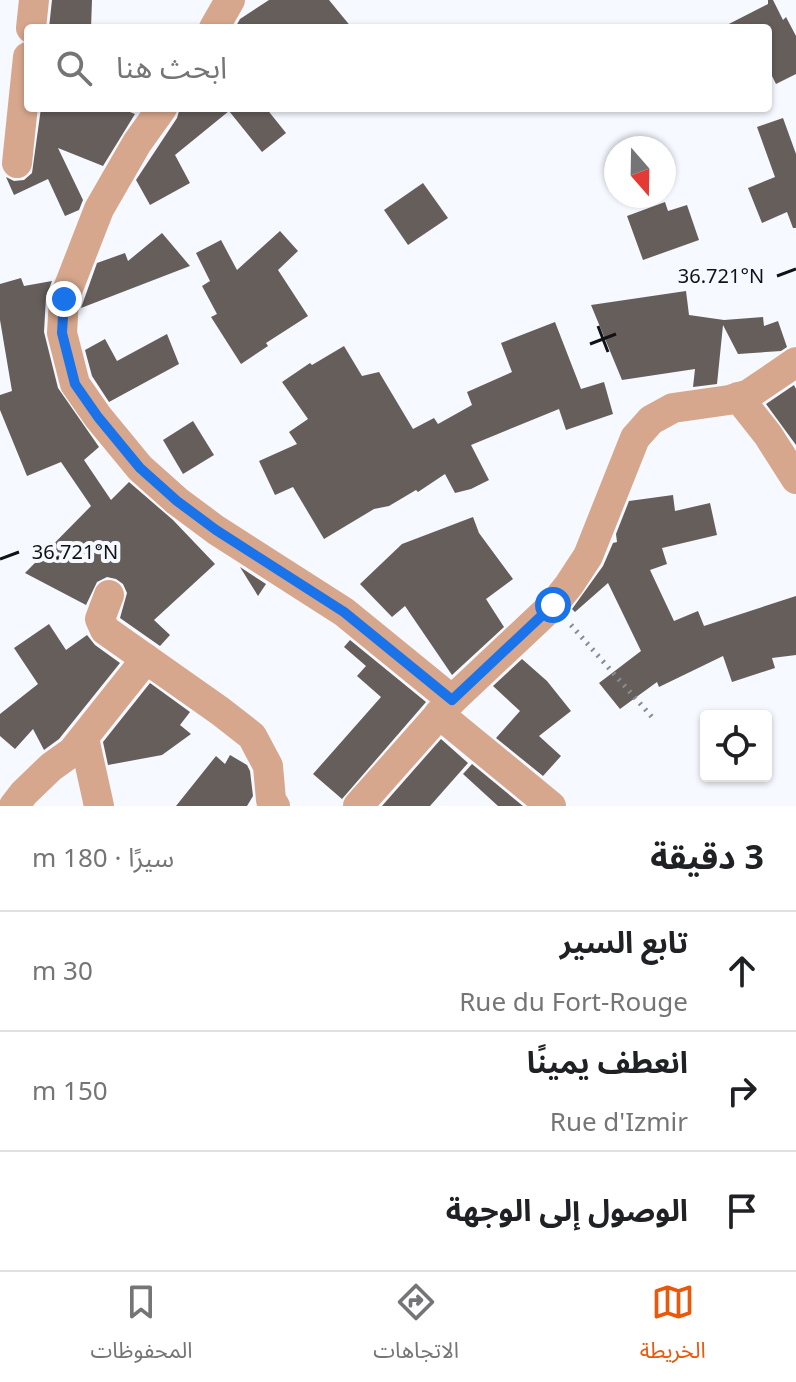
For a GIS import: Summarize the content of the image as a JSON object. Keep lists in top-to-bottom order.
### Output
{
  "north": "bottom",
  "page": {
    "search": "ابحث هنا",
    "heading": ["3 دقيقة", "سيرًا · 180 m"],
    "list": [
      ["تابع السير", "Rue du Fort-Rouge", "30 m"],
      ["انعطف يمينًا", "Rue d'Izmir", "150 m"],
      "الوصول إلى الوجهة"
    ],
    "nav": ["الخريطة", "الاتجاهات", "المحفوظات"]
  },
  "coordinates": ["36.721°N"]
}
